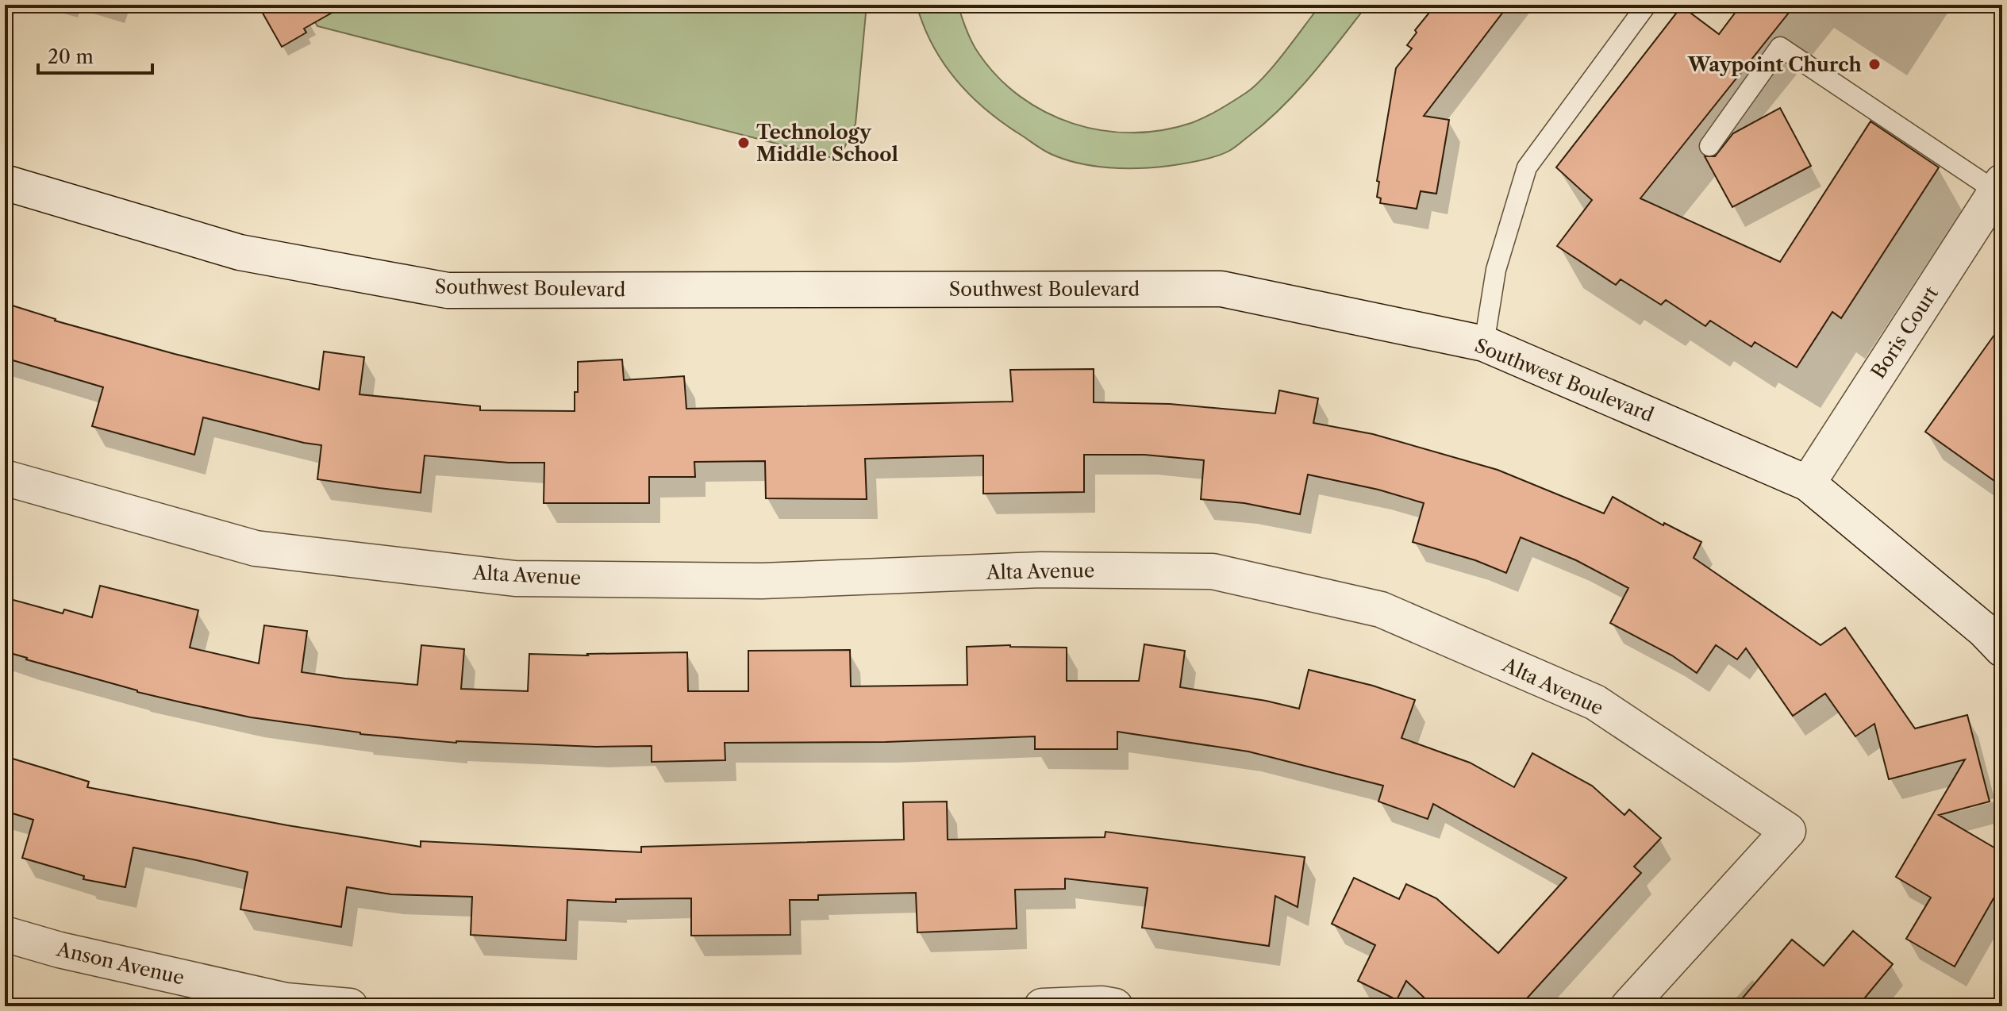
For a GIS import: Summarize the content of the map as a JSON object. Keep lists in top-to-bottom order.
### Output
{
  "streets": {
    "street": [
      "Southwest Boulevard",
      "Boris Court",
      "Alta Avenue",
      "Anson Avenue"
    ]
  },
  "crossings": [
    ["Southwest Boulevard", "Boris Court"]
  ],
  "places": ["Waypoint Church", "Technology Middle School"],
  "scale_bar": "20 m"
}
